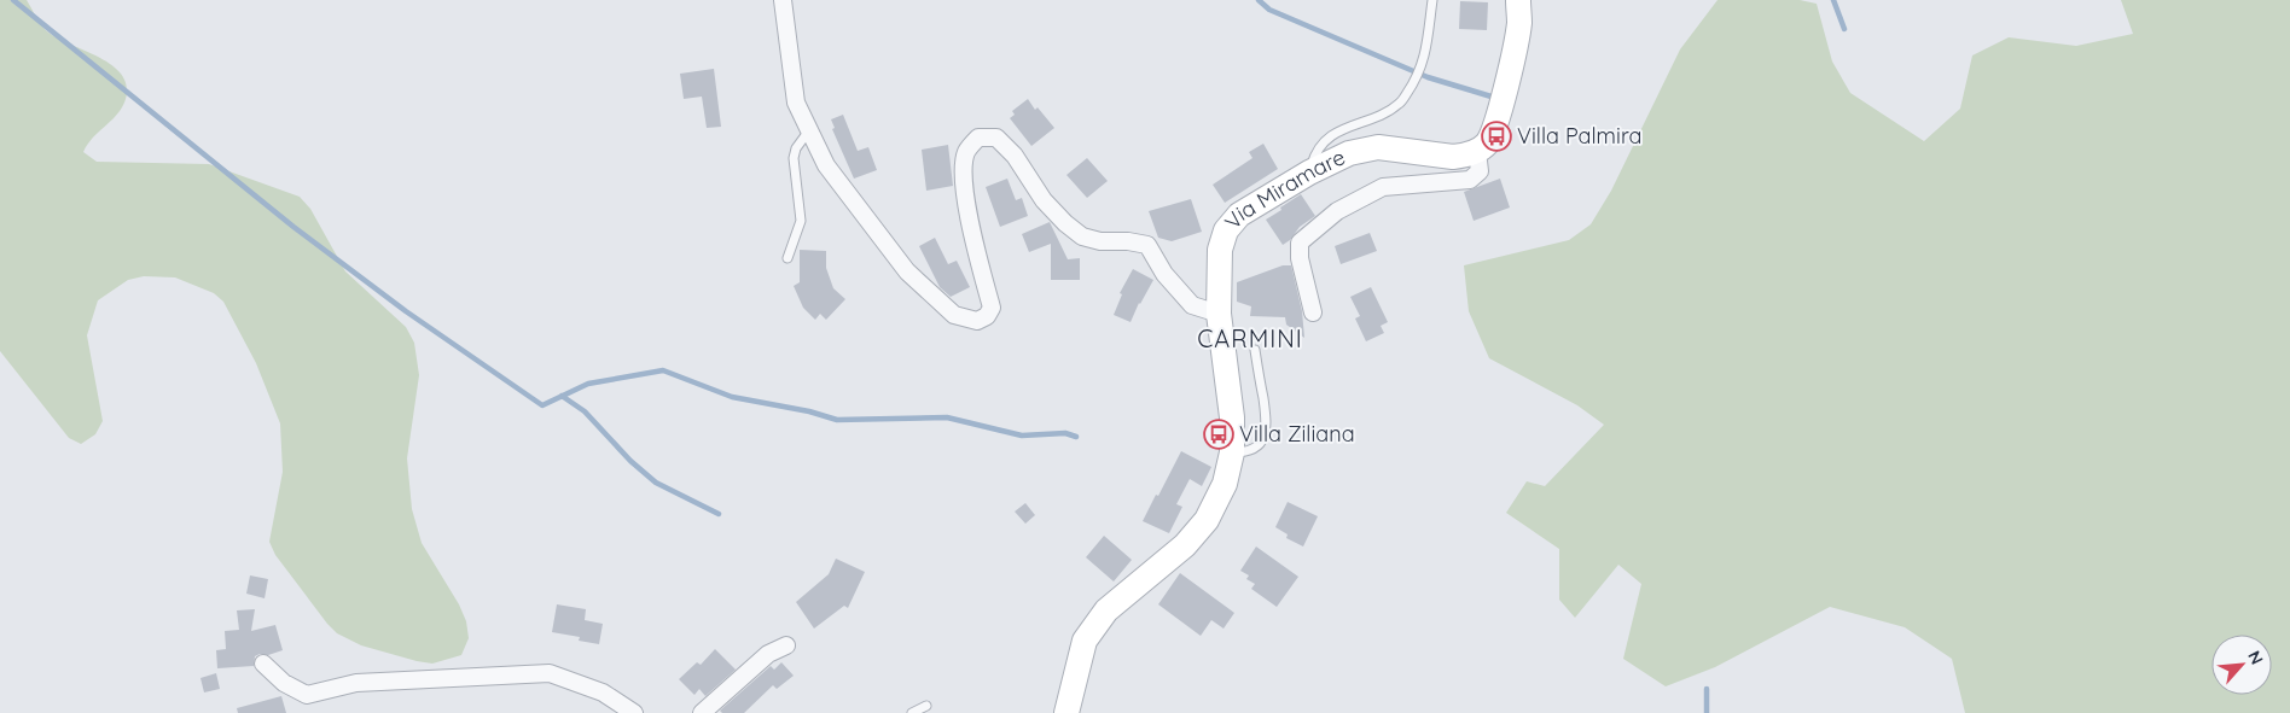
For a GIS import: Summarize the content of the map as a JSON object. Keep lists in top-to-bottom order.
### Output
{
  "streets": {
    "street": ["Via Miramare"]
  },
  "districts": ["CARMINI"],
  "places": {
    "bus stop": ["Villa Palmira", "Villa Ziliana"]
  },
  "north": "top right"
}
